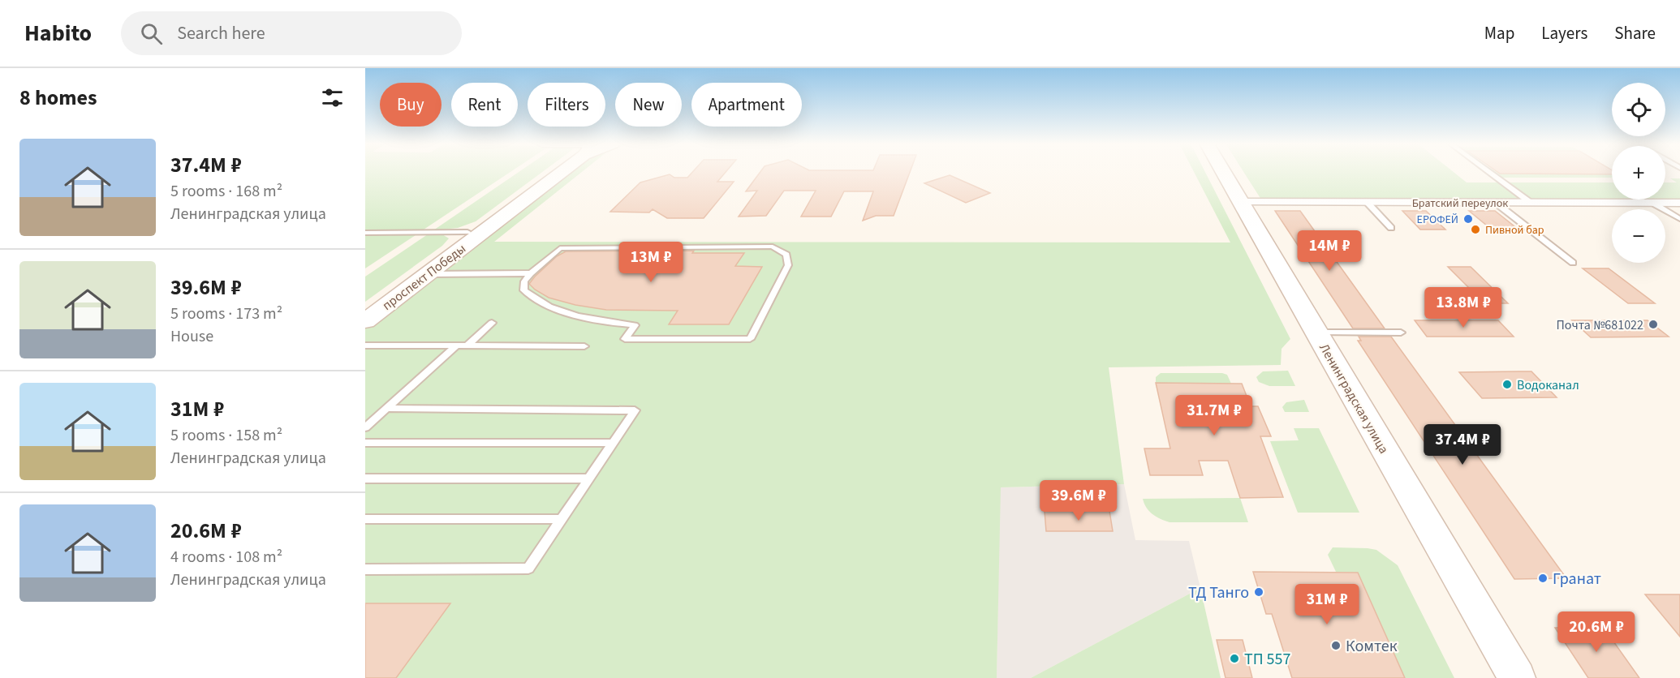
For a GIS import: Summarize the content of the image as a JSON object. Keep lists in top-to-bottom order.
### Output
{
  "streets": {
    "main road": ["проспект Победы", "Ленинградская улица"],
    "street": ["Братский переулок"]
  },
  "crossings": [
    ["Братский переулок", "Ленинградская улица"]
  ],
  "places": [
    "ЕРОФЕЙ",
    "Пивной бар",
    "Почта №681022",
    "Водоканал",
    "Гранат",
    "ТД Танго",
    "Комтек",
    "ТП 557"
  ],
  "page": {
    "header": "Habito",
    "search": "Search here",
    "nav": ["Map", "Layers", "Share"],
    "heading": "8 homes",
    "map_buttons": ["+", "−"],
    "chip": [
      "Buy",
      "Rent",
      "Filters",
      "New",
      "Apartment"
    ],
    "list": [
      {
        "name": "37.4M ₽",
        "note": "5 rooms · 168 m² · Ленинградская улица"
      },
      {
        "name": "39.6M ₽",
        "note": "5 rooms · 173 m² · House"
      },
      {
        "name": "31M ₽",
        "note": "5 rooms · 158 m² · Ленинградская улица"
      },
      {
        "name": "20.6M ₽",
        "note": "4 rooms · 108 m² · Ленинградская улица"
      }
    ],
    "price": [
      "14M ₽",
      "13M ₽",
      "13.8M ₽",
      "31.7M ₽",
      "37.4M ₽",
      "39.6M ₽",
      "31M ₽",
      "20.6M ₽"
    ]
  }
}
